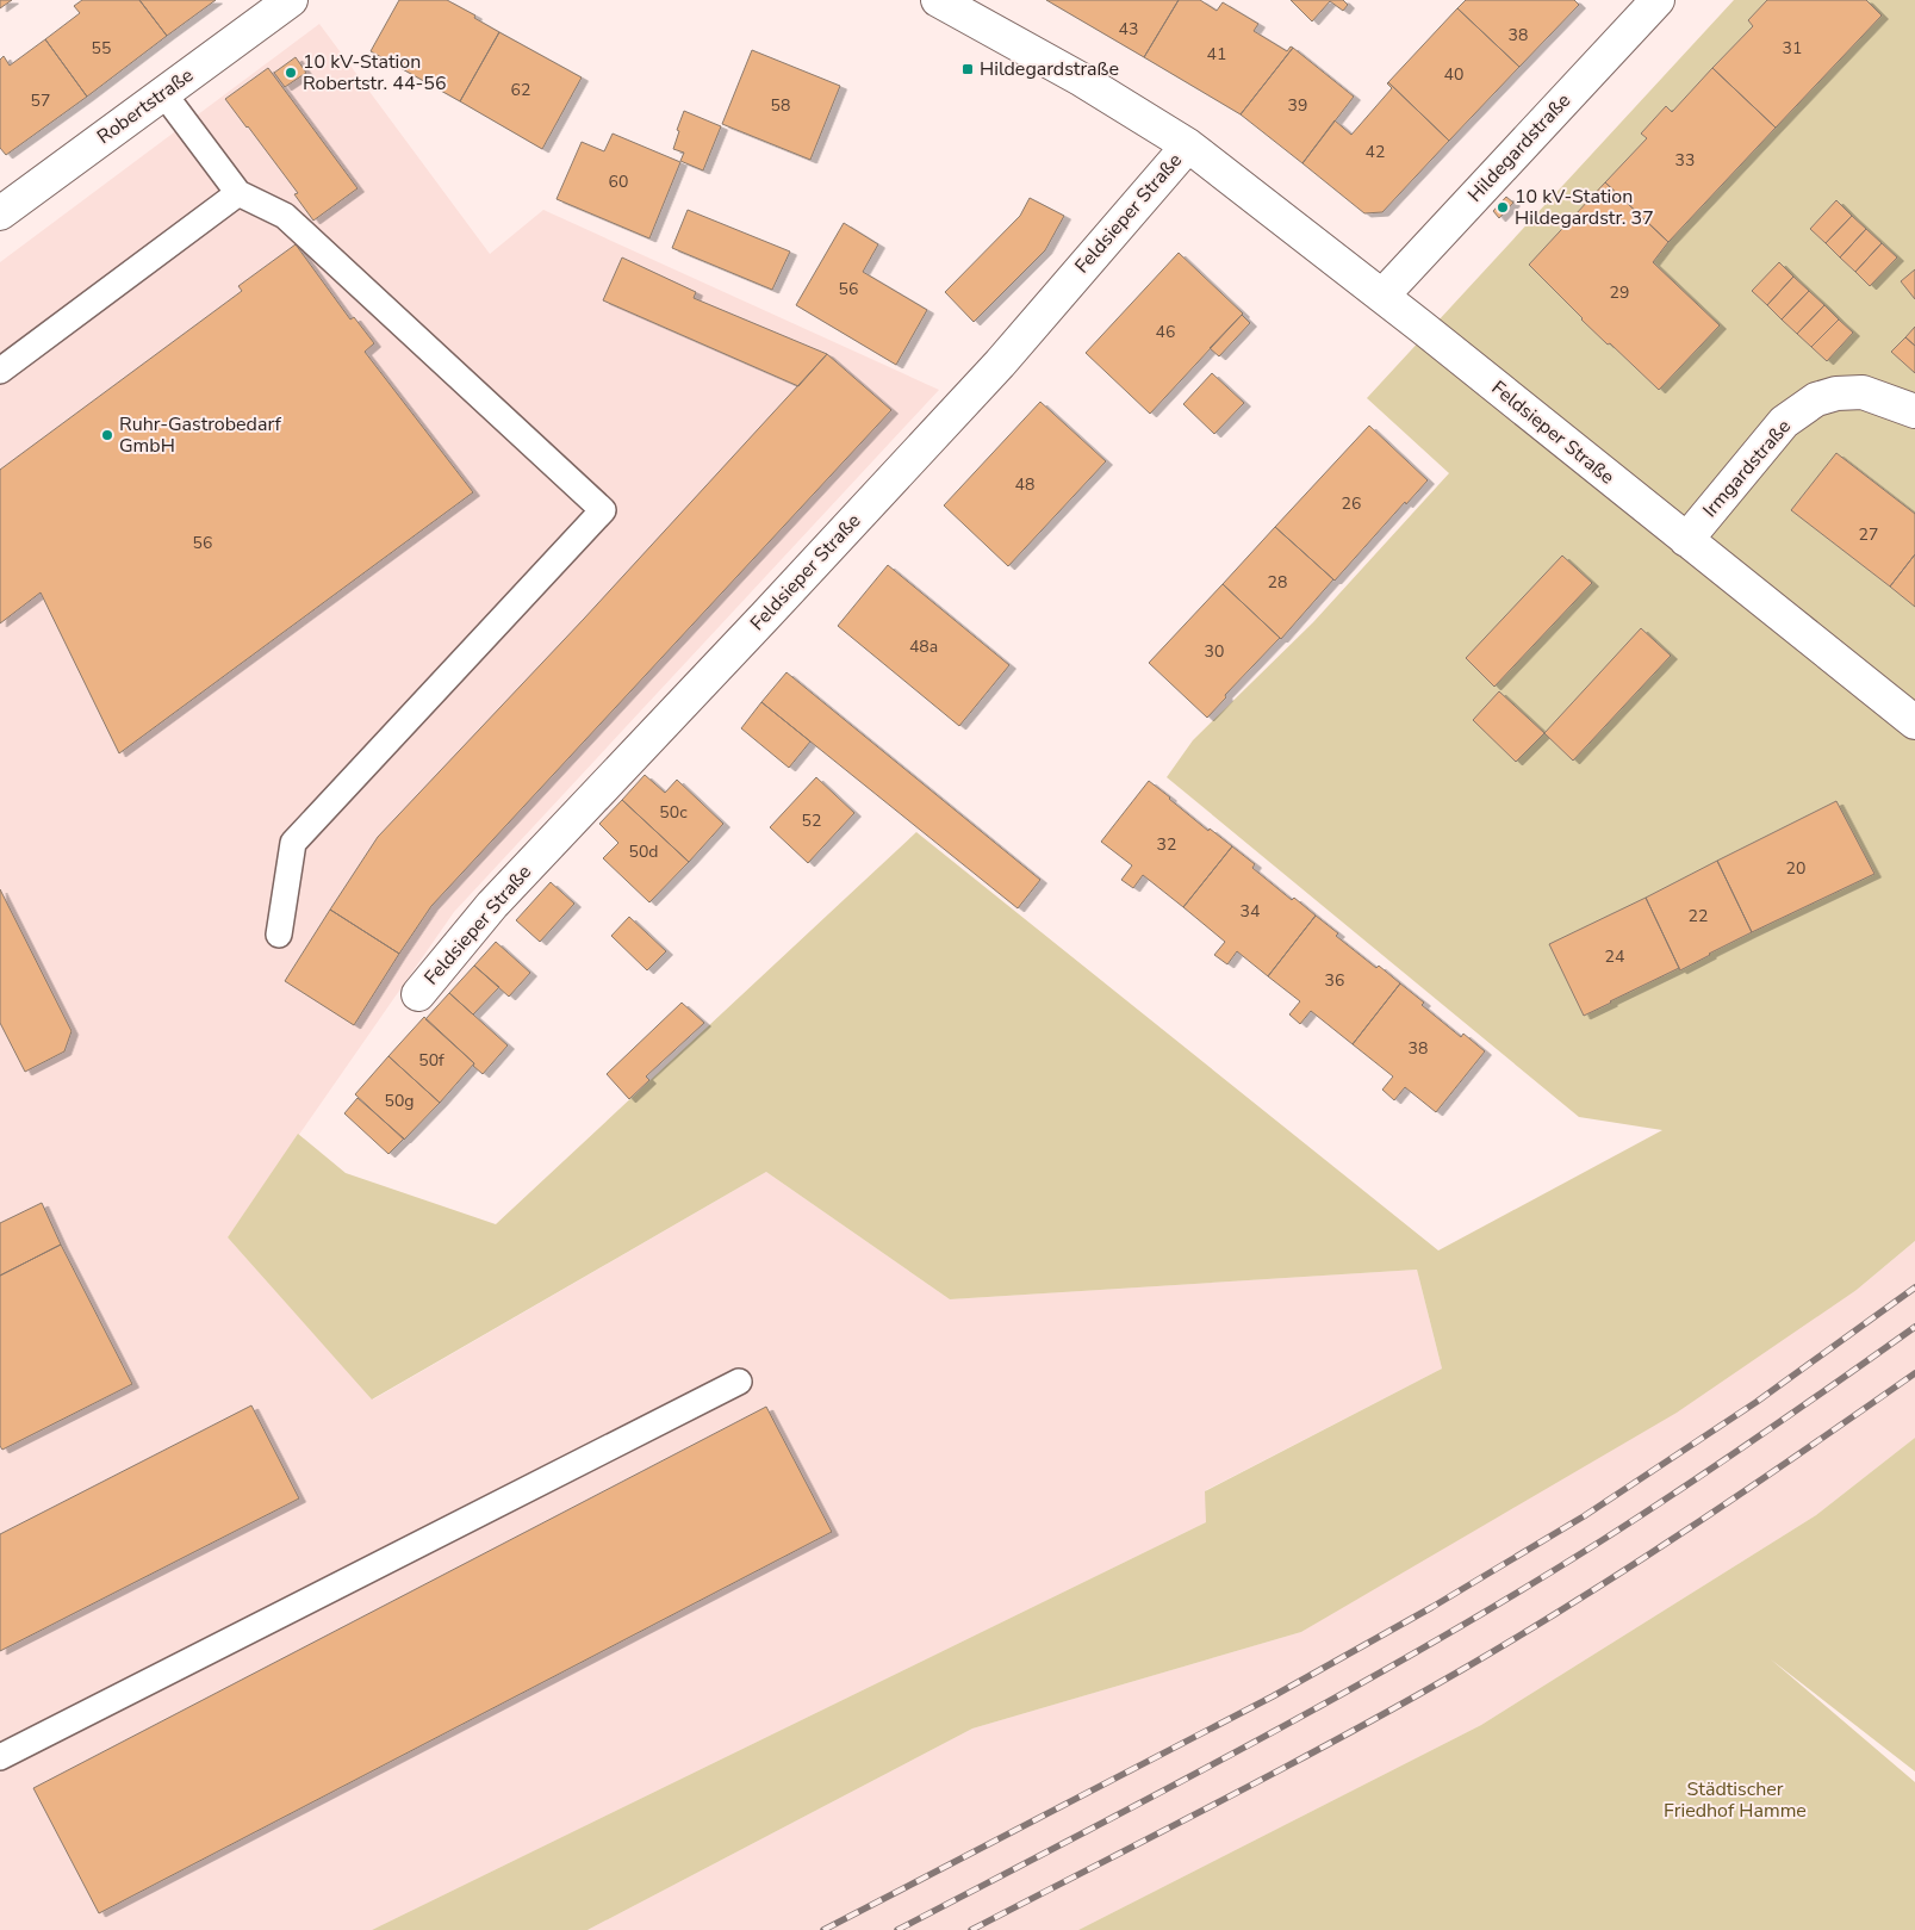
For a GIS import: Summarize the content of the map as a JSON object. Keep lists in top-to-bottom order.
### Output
{
  "streets": {
    "street": [
      "Robertstraße",
      "Hildegardstraße",
      "Feldsieper Straße",
      "Irmgardstraße"
    ]
  },
  "crossings": [
    ["Hildegardstraße", "Feldsieper Straße"],
    ["Feldsieper Straße", "Irmgardstraße"]
  ],
  "parks": ["Städtischer Friedhof Hamme"],
  "places": {
    "transit": ["Hildegardstraße"],
    "other": ["10 kV-Station Robertstr. 44-56", "10 kV-Station Hildegardstr. 37", "Ruhr-Gastrobedarf GmbH"]
  },
  "house_numbers": [
    "43",
    "38",
    "55",
    "31",
    "41",
    "40",
    "62",
    "57",
    "58",
    "39",
    "42",
    "33",
    "60",
    "56",
    "29",
    "46",
    "48",
    "26",
    "27",
    "56",
    "28",
    "48a",
    "30",
    "50c",
    "52",
    "32",
    "50d",
    "20",
    "34",
    "22",
    "24",
    "36",
    "38",
    "50f",
    "50g"
  ]
}
